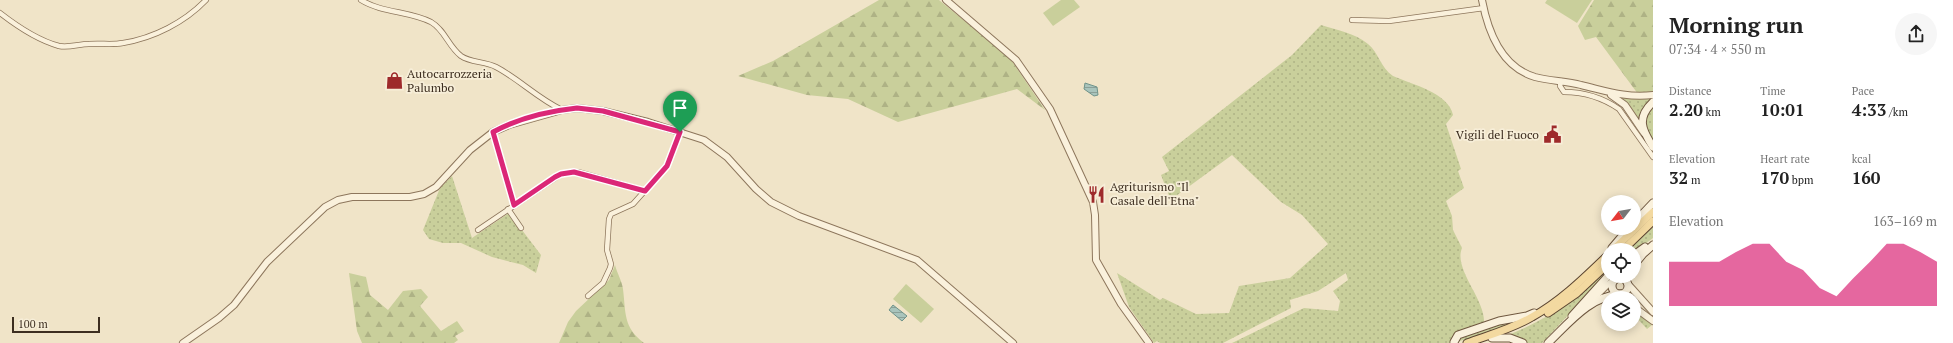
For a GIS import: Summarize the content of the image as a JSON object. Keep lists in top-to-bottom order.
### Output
{
  "places": {
    "shop": ["Autocarrozzeria Palumbo"],
    "public building": ["Vigili del Fuoco"],
    "restaurant": ["Agriturismo \"Il Casale dell'Etna\""]
  },
  "scale_bar": "100 m",
  "north": "bottom left",
  "page": {
    "heading": ["Morning run", "07:34 · 4 × 550 m"],
    "stats": [
      ["Distance", "2.20 km"],
      ["Time", "10:01"],
      ["Pace", "4:33 /km"],
      ["Elevation", "32 m"],
      ["Heart rate", "170 bpm"],
      ["kcal", "160"]
    ],
    "chart": ["Elevation", "163–169 m"],
    "scale": "100 m"
  }
}
